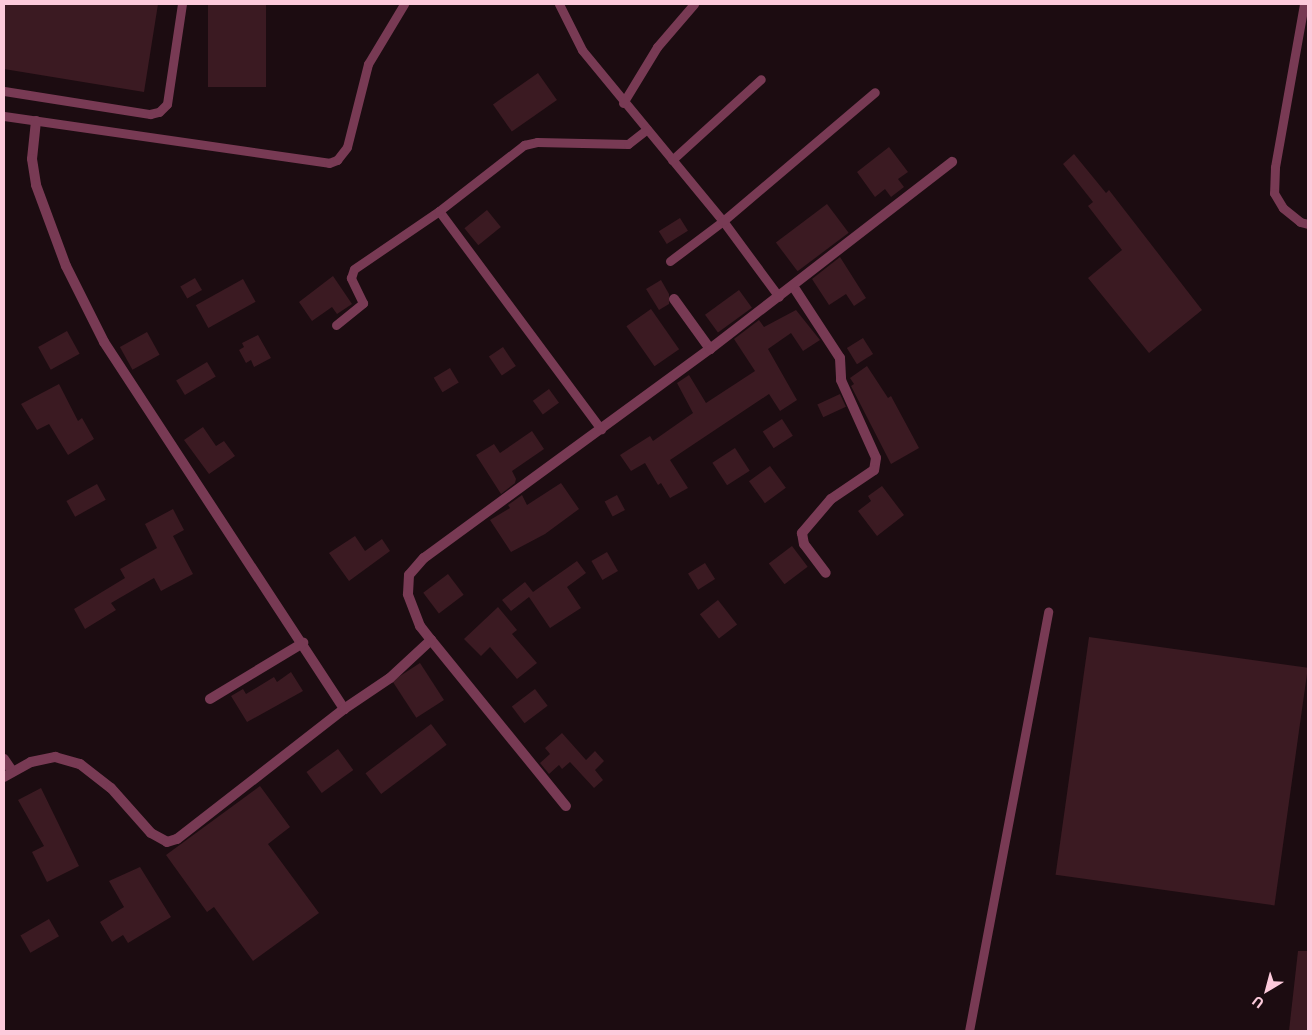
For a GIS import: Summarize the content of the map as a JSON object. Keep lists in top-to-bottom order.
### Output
{
  "north": "bottom left"
}
